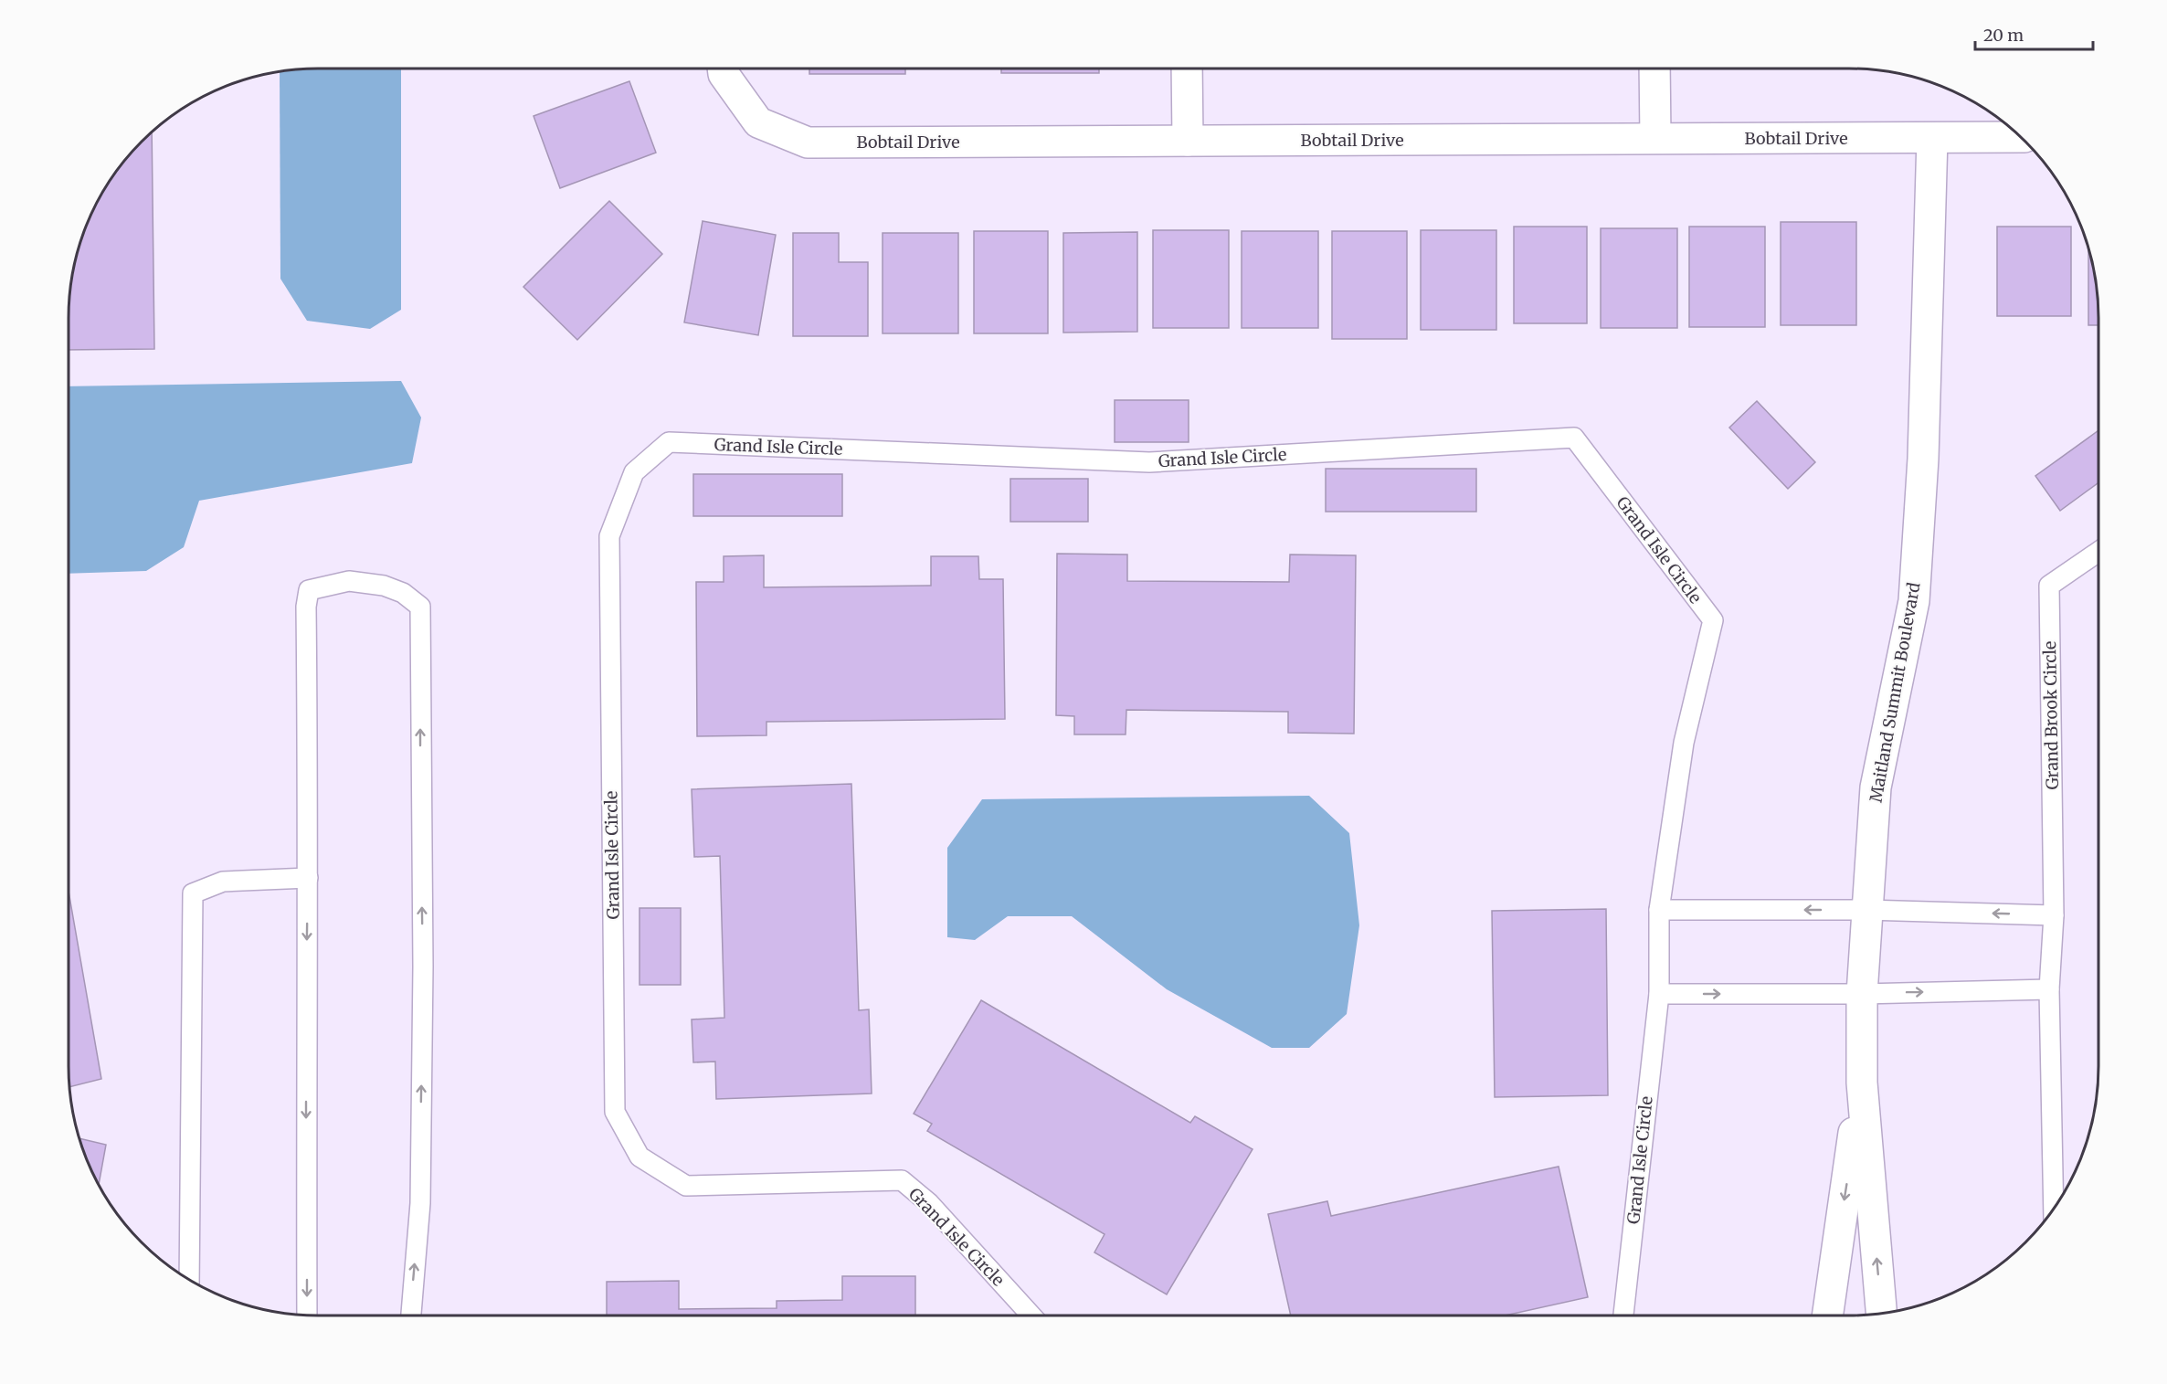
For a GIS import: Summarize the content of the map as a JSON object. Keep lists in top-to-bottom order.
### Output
{
  "streets": {
    "street": ["Bobtail Drive", "Maitland Summit Boulevard"],
    "lane": ["Grand Isle Circle", "Grand Brook Circle"]
  },
  "crossings": [
    ["Bobtail Drive", "Maitland Summit Boulevard"]
  ],
  "scale_bar": "20 m"
}
